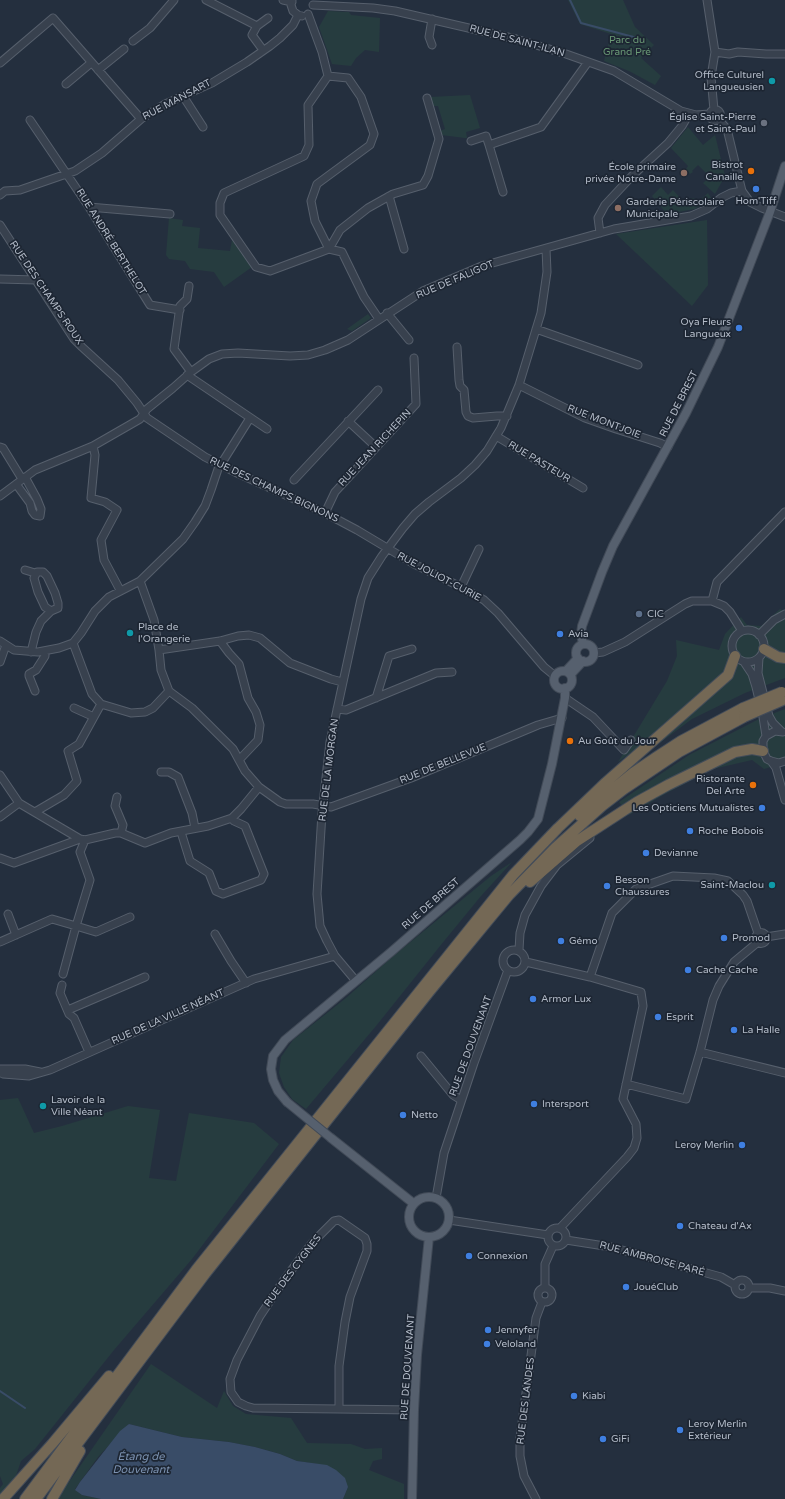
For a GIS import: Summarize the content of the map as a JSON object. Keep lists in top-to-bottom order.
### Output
{
  "streets": {
    "main road": ["RUE DE BREST", "RUE DE DOUVENANT"],
    "street": [
      "RUE DE SAINT-ILAN",
      "RUE MANSART",
      "RUE ANDRÉ BERTHELOT",
      "RUE DE FALIGOT",
      "RUE DES CHAMPS ROUX",
      "RUE MONTJOIE",
      "RUE JEAN RICHEPIN",
      "RUE PASTEUR",
      "RUE DES CHAMPS BIGNONS",
      "RUE JOLIOT-CURIE",
      "RUE DE BELLEVUE",
      "RUE DE LA MORGAN",
      "RUE DE LA VILLE NÉANT",
      "RUE AMBROISE PARÉ",
      "RUE DES CYGNES",
      "RUE DES LANDES"
    ]
  },
  "crossings": [
    ["RUE MANSART", "RUE ANDRÉ BERTHELOT"],
    ["RUE DE FALIGOT", "RUE DES CHAMPS ROUX"],
    ["RUE DE FALIGOT", "RUE DES CHAMPS BIGNONS"],
    ["RUE DE FALIGOT", "RUE DE LA MORGAN"],
    ["RUE DES CHAMPS ROUX", "RUE DES CHAMPS BIGNONS"],
    ["RUE DE BREST", "RUE MONTJOIE"],
    ["RUE DE BREST", "RUE JOLIOT-CURIE"],
    ["RUE DE BREST", "RUE DE BELLEVUE"],
    ["RUE DE BREST", "RUE DE LA MORGAN"],
    ["RUE DE BREST", "RUE DE DOUVENANT"],
    ["RUE MONTJOIE", "RUE DE LA MORGAN"],
    ["RUE JEAN RICHEPIN", "RUE DES CHAMPS BIGNONS"],
    ["RUE PASTEUR", "RUE DE LA MORGAN"],
    ["RUE DES CHAMPS BIGNONS", "RUE JOLIOT-CURIE"],
    ["RUE DES CHAMPS BIGNONS", "RUE DE LA MORGAN"],
    ["RUE JOLIOT-CURIE", "RUE DE LA MORGAN"],
    ["RUE DE BELLEVUE", "RUE DE LA MORGAN"],
    ["RUE DE LA MORGAN", "RUE DE LA VILLE NÉANT"],
    ["RUE DE DOUVENANT", "RUE DES CYGNES"]
  ],
  "water": ["Étang de Douvenant"],
  "parks": ["Parc du Grand Pré"],
  "places": [
    "Office Culturel Langueusien",
    "Église Saint-Pierre et Saint-Paul",
    "Bistrot Canaille",
    "École primaire privée Notre-Dame",
    "Hom'Tiff",
    "Garderie Périscolaire Municipale",
    "Oya Fleurs Langueux",
    "CIC",
    "Place de l'Orangerie",
    "Avia",
    "Au Goût du Jour",
    "Ristorante Del Arte",
    "Les Opticiens Mutualistes",
    "Roche Bobois",
    "Devianne",
    "Saint-Maclou",
    "Besson Chaussures",
    "Promod",
    "Gémo",
    "Cache Cache",
    "Armor Lux",
    "Esprit",
    "La Halle",
    "Intersport",
    "Lavoir de la Ville Néant",
    "Netto",
    "Leroy Merlin",
    "Chateau d'Ax",
    "Connexion",
    "JouéClub",
    "Jennyfer",
    "Veloland",
    "Kiabi",
    "Leroy Merlin Extérieur",
    "GiFi"
  ]
}
